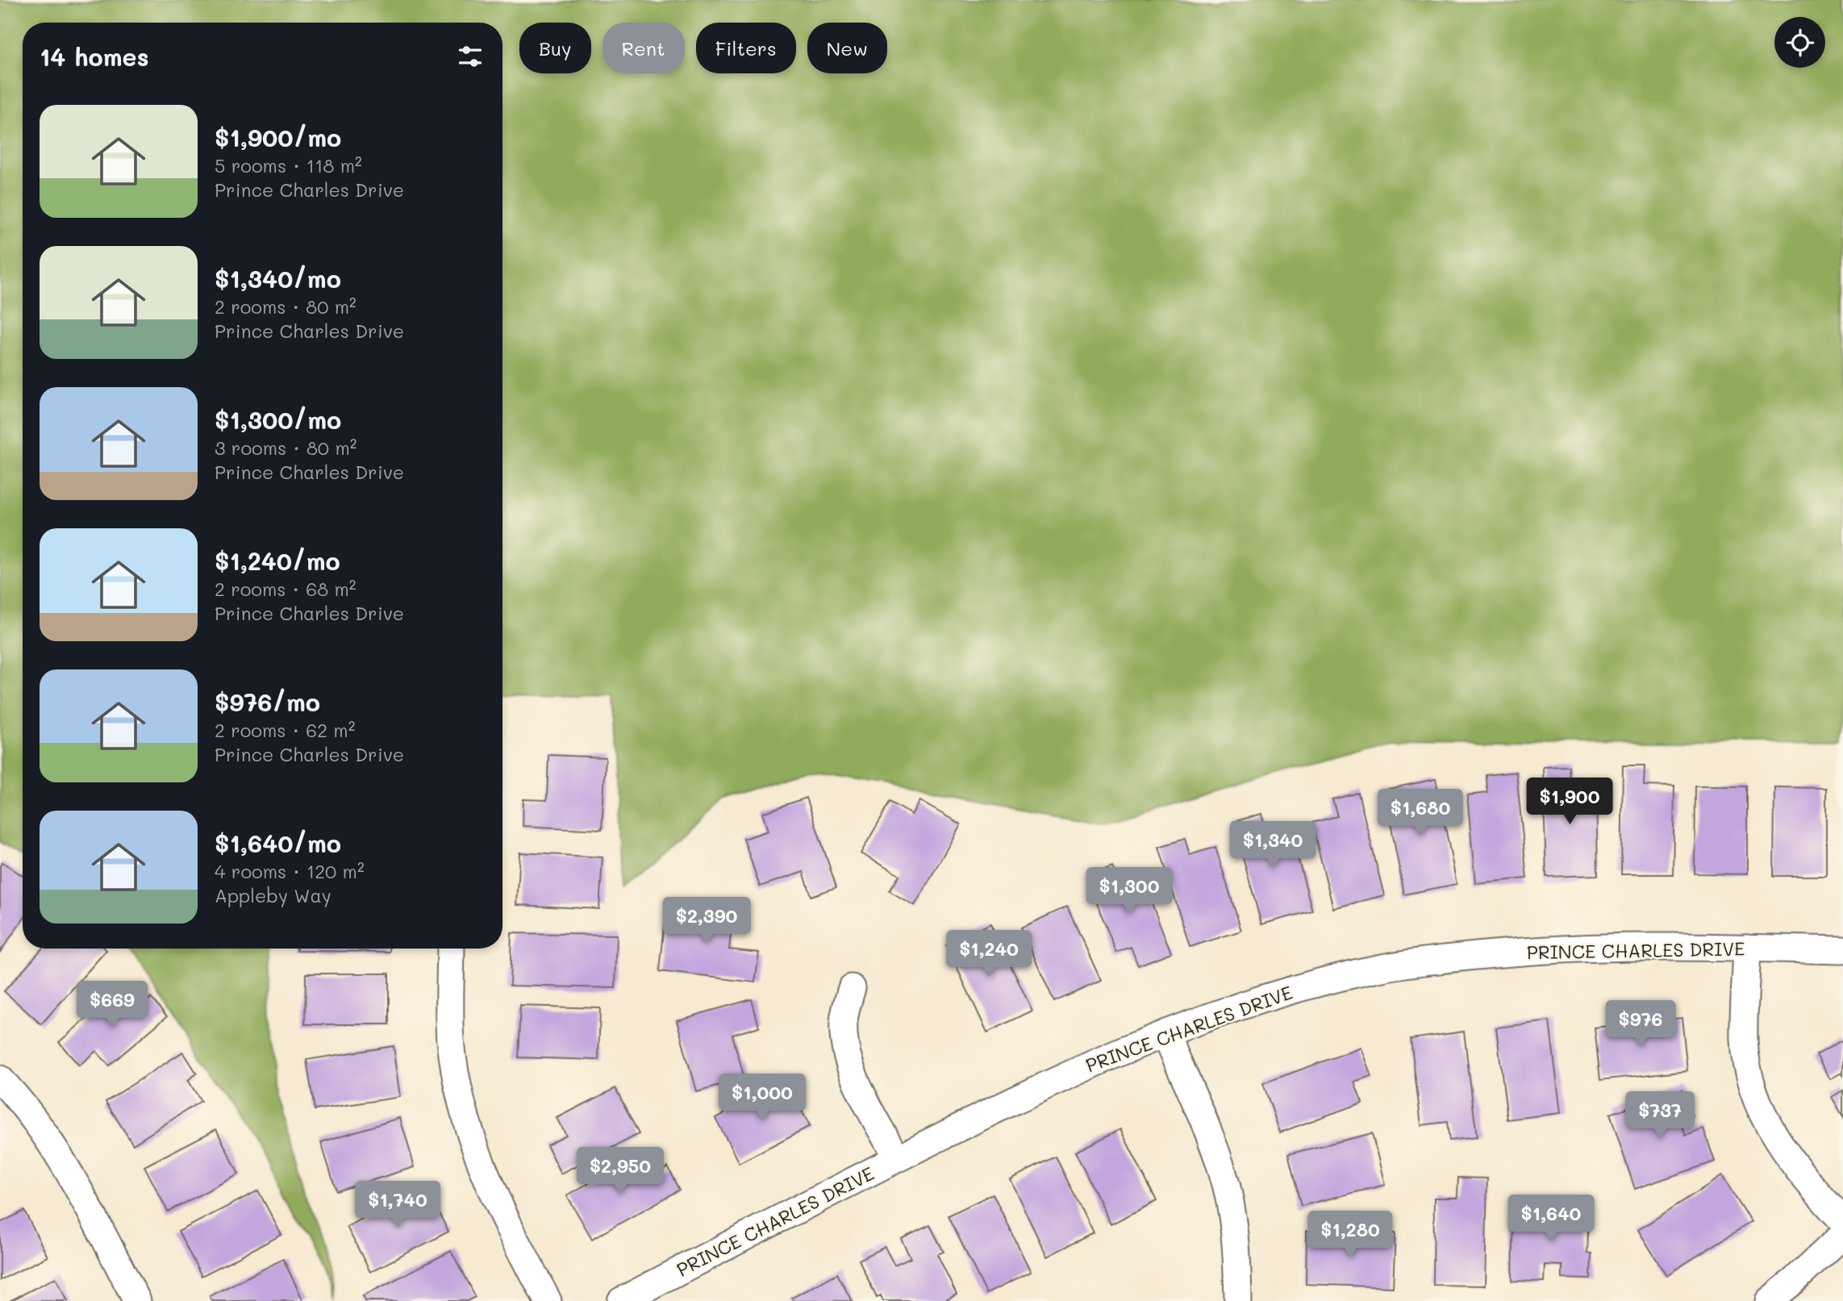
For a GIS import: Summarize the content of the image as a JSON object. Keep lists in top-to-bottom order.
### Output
{
  "streets": {
    "street": ["PRINCE CHARLES DRIVE"]
  },
  "page": {
    "chip": [
      "Buy",
      "Rent",
      "Filters",
      "New"
    ],
    "heading": "14 homes",
    "list": [
      {
        "name": "$1,900/mo",
        "note": "5 rooms · 118 m² · Prince Charles Drive"
      },
      {
        "name": "$1,340/mo",
        "note": "2 rooms · 80 m² · Prince Charles Drive"
      },
      {
        "name": "$1,300/mo",
        "note": "3 rooms · 80 m² · Prince Charles Drive"
      },
      {
        "name": "$1,240/mo",
        "note": "2 rooms · 68 m² · Prince Charles Drive"
      },
      {
        "name": "$976/mo",
        "note": "2 rooms · 62 m² · Prince Charles Drive"
      },
      {
        "name": "$1,640/mo",
        "note": "4 rooms · 120 m² · Appleby Way"
      }
    ],
    "price": [
      "$1,900",
      "$1,680",
      "$1,340",
      "$1,300",
      "$2,390",
      "$1,240",
      "$669",
      "$976",
      "$1,000",
      "$737",
      "$2,950",
      "$1,740",
      "$1,640",
      "$1,280"
    ]
  }
}
